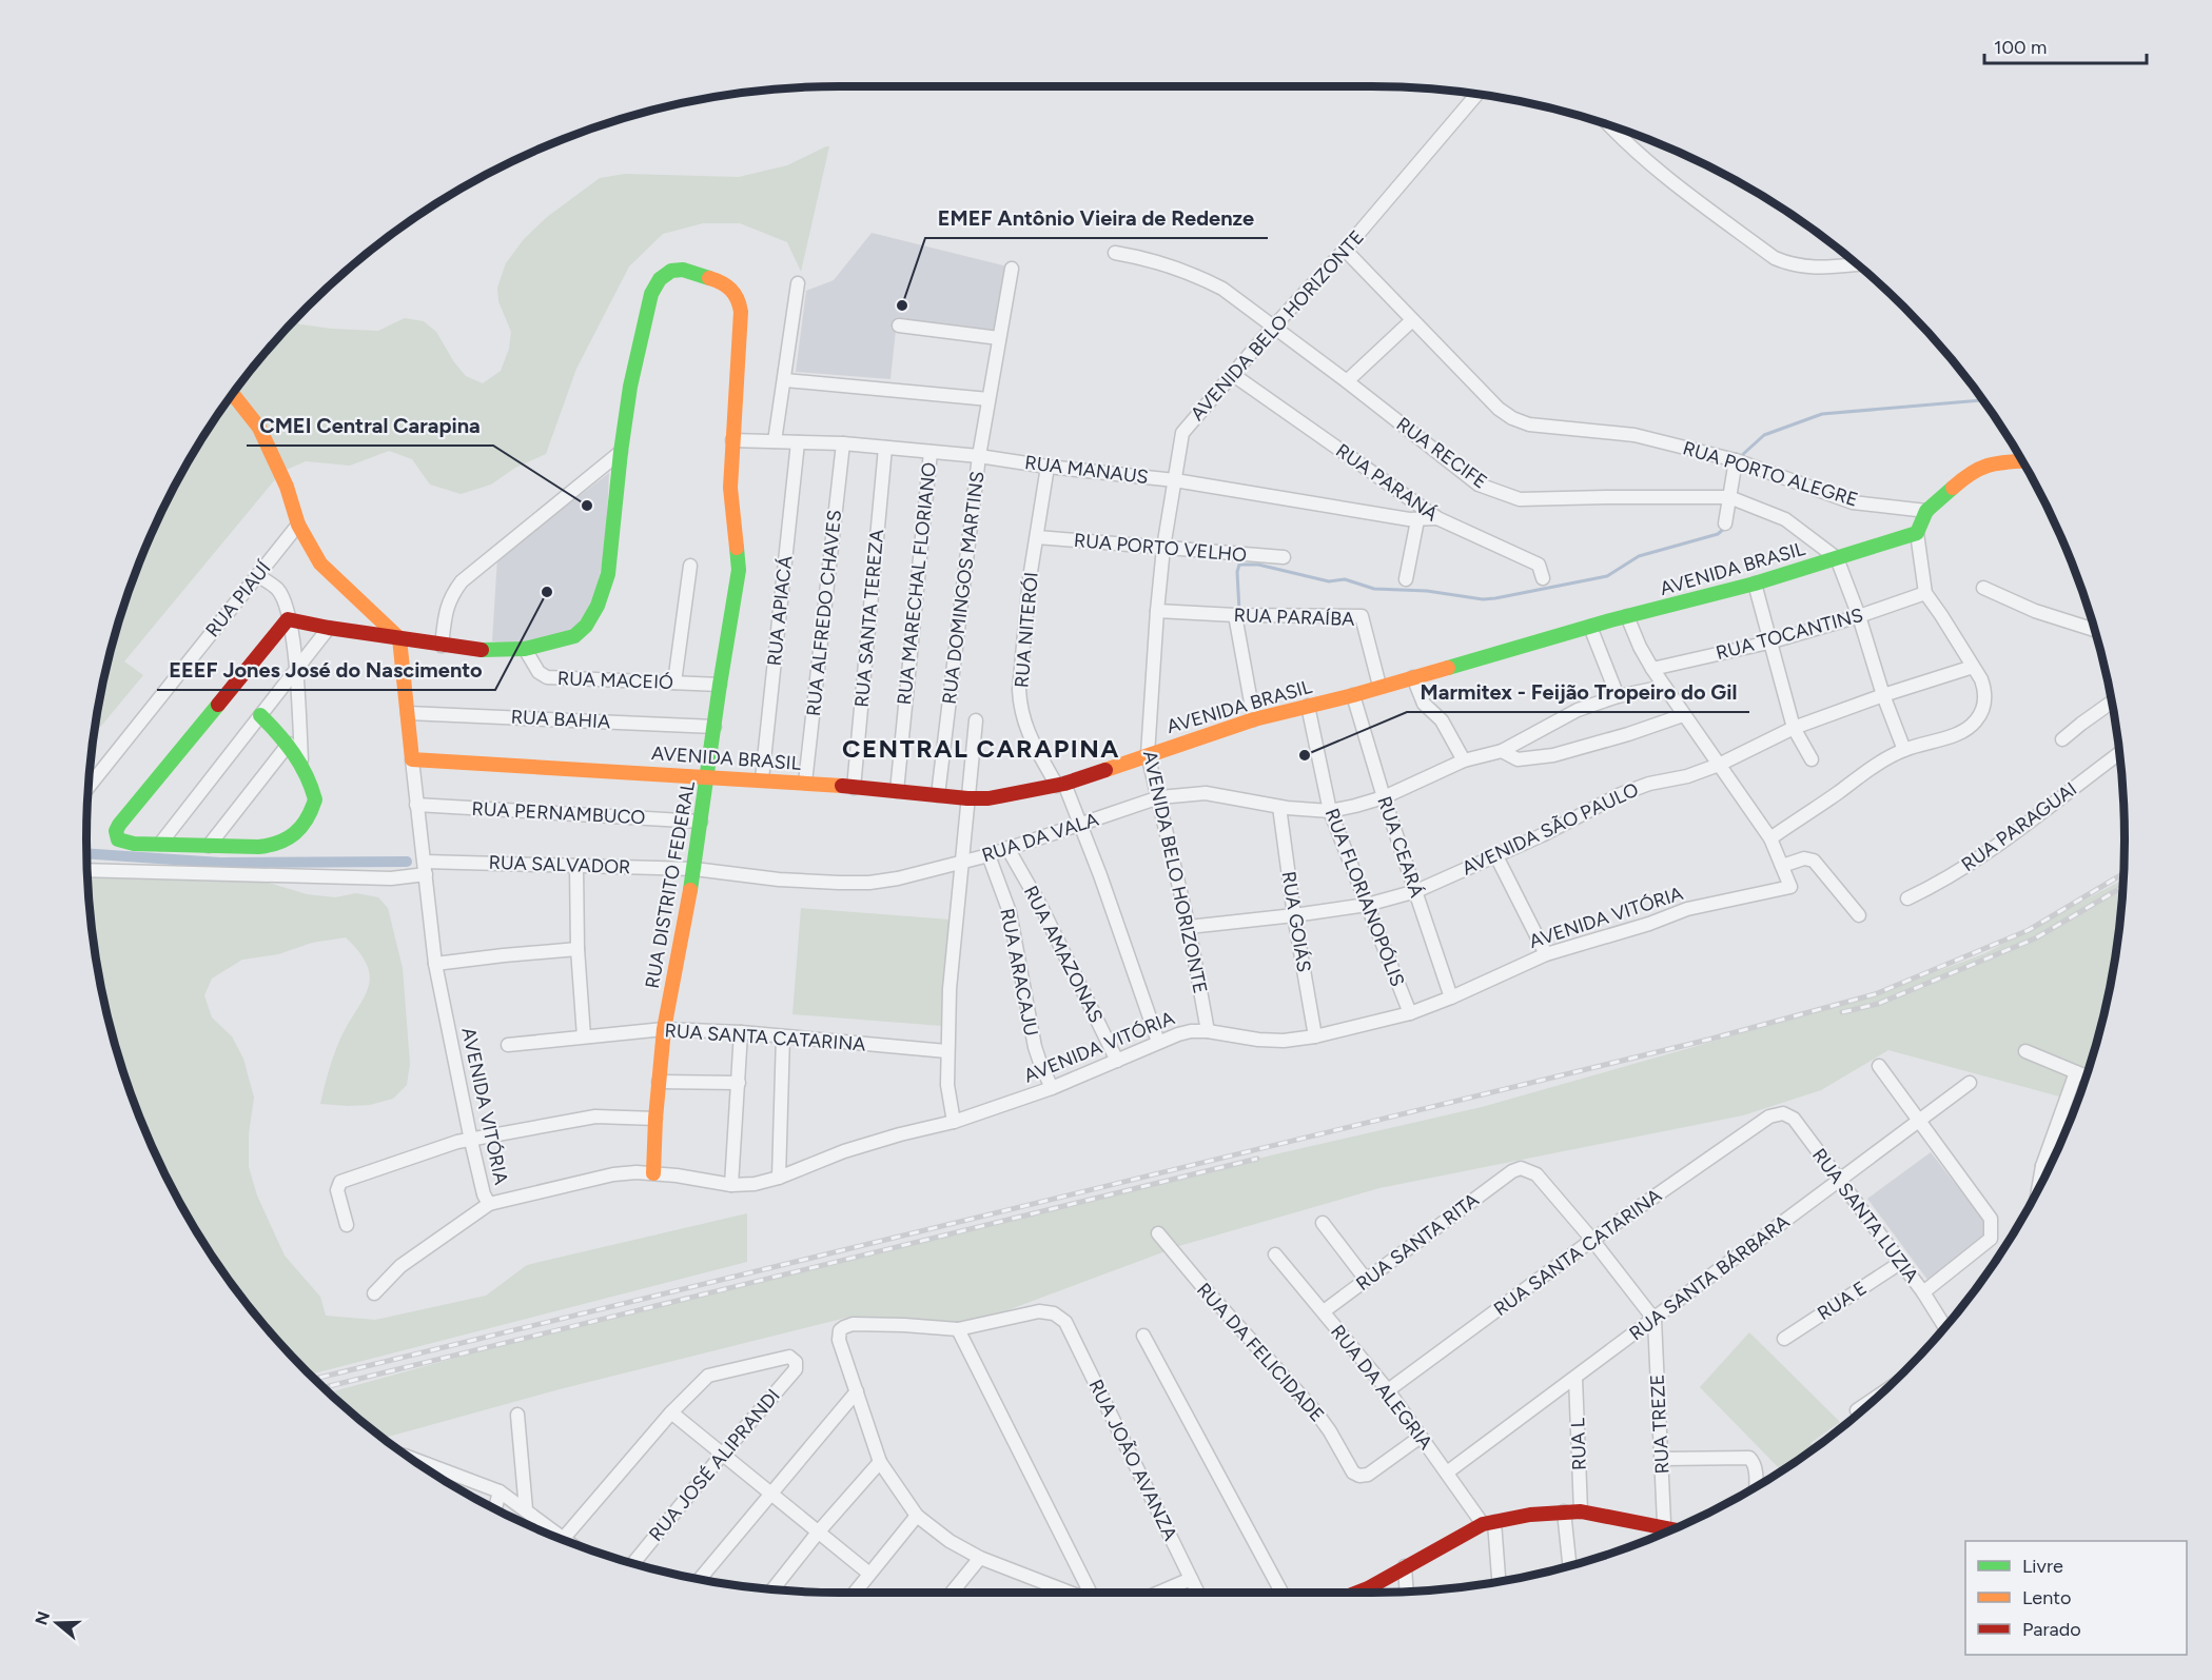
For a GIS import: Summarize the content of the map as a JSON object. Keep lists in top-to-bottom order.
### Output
{
  "streets": {
    "street": [
      "AVENIDA BELO HORIZONTE",
      "RUA RECIFE",
      "RUA MANAUS",
      "RUA PORTO ALEGRE",
      "RUA PARANÁ",
      "RUA PORTO VELHO",
      "AVENIDA BRASIL",
      "RUA MARECHAL FLORIANO",
      "RUA DOMINGOS MARTINS",
      "RUA PIAUÍ",
      "RUA APIACÁ",
      "RUA ALFREDO CHAVES",
      "RUA PARAÍBA",
      "RUA SANTA TEREZA",
      "RUA NITERÓI",
      "RUA TOCANTINS",
      "RUA MACEIÓ",
      "RUA BAHIA",
      "RUA PERNAMBUCO",
      "RUA PARAGUAI",
      "AVENIDA SÃO PAULO",
      "RUA DA VALA",
      "RUA CEARÁ",
      "RUA SALVADOR",
      "RUA DISTRITO FEDERAL",
      "RUA FLORIANOPÓLIS",
      "AVENIDA VITÓRIA",
      "RUA GOIÁS",
      "RUA AMAZONAS",
      "RUA ARACAJU",
      "RUA SANTA CATARINA",
      "RUA SANTA LUZIA",
      "RUA SANTA RITA",
      "RUA SANTA BÁRBARA",
      "RUA E",
      "RUA DA FELICIDADE",
      "RUA DA ALEGRIA",
      "RUA TREZE",
      "RUA L",
      "RUA JOÃO AVANZA",
      "RUA JOSÉ ALIPRANDI"
    ]
  },
  "crossings": [
    ["AVENIDA BELO HORIZONTE", "RUA RECIFE"],
    ["AVENIDA BELO HORIZONTE", "RUA MANAUS"],
    ["AVENIDA BELO HORIZONTE", "RUA PORTO ALEGRE"],
    ["AVENIDA BELO HORIZONTE", "RUA PARANÁ"],
    ["AVENIDA BELO HORIZONTE", "RUA PORTO VELHO"],
    ["AVENIDA BELO HORIZONTE", "AVENIDA BRASIL"],
    ["AVENIDA BELO HORIZONTE", "RUA PARAÍBA"],
    ["AVENIDA BELO HORIZONTE", "AVENIDA SÃO PAULO"],
    ["AVENIDA BELO HORIZONTE", "RUA DA VALA"],
    ["AVENIDA BELO HORIZONTE", "AVENIDA VITÓRIA"],
    ["RUA RECIFE", "AVENIDA BRASIL"],
    ["RUA MANAUS", "RUA PARANÁ"],
    ["RUA MANAUS", "RUA MARECHAL FLORIANO"],
    ["RUA MANAUS", "RUA DOMINGOS MARTINS"],
    ["RUA MANAUS", "RUA APIACÁ"],
    ["RUA MANAUS", "RUA ALFREDO CHAVES"],
    ["RUA MANAUS", "RUA SANTA TEREZA"],
    ["RUA MANAUS", "RUA NITERÓI"],
    ["RUA MANAUS", "RUA DISTRITO FEDERAL"],
    ["RUA PORTO VELHO", "RUA NITERÓI"],
    ["AVENIDA BRASIL", "RUA MARECHAL FLORIANO"],
    ["AVENIDA BRASIL", "RUA DOMINGOS MARTINS"],
    ["AVENIDA BRASIL", "RUA APIACÁ"],
    ["AVENIDA BRASIL", "RUA ALFREDO CHAVES"],
    ["AVENIDA BRASIL", "RUA PARAÍBA"],
    ["AVENIDA BRASIL", "RUA SANTA TEREZA"],
    ["AVENIDA BRASIL", "RUA NITERÓI"],
    ["AVENIDA BRASIL", "RUA CEARÁ"],
    ["AVENIDA BRASIL", "RUA DISTRITO FEDERAL"],
    ["AVENIDA BRASIL", "RUA FLORIANOPÓLIS"],
    ["AVENIDA BRASIL", "AVENIDA VITÓRIA"],
    ["RUA NITERÓI", "RUA DA VALA"],
    ["RUA NITERÓI", "AVENIDA VITÓRIA"],
    ["RUA TOCANTINS", "AVENIDA VITÓRIA"],
    ["RUA MACEIÓ", "RUA DISTRITO FEDERAL"],
    ["RUA BAHIA", "RUA DISTRITO FEDERAL"],
    ["RUA BAHIA", "AVENIDA VITÓRIA"],
    ["RUA PERNAMBUCO", "RUA DISTRITO FEDERAL"],
    ["RUA PERNAMBUCO", "AVENIDA VITÓRIA"],
    ["AVENIDA SÃO PAULO", "RUA CEARÁ"],
    ["AVENIDA SÃO PAULO", "RUA FLORIANOPÓLIS"],
    ["AVENIDA SÃO PAULO", "AVENIDA VITÓRIA"],
    ["AVENIDA SÃO PAULO", "RUA GOIÁS"],
    ["RUA DA VALA", "RUA CEARÁ"],
    ["RUA DA VALA", "RUA SALVADOR"],
    ["RUA DA VALA", "RUA DISTRITO FEDERAL"],
    ["RUA DA VALA", "RUA FLORIANOPÓLIS"],
    ["RUA DA VALA", "RUA GOIÁS"],
    ["RUA DA VALA", "RUA AMAZONAS"],
    ["RUA DA VALA", "RUA ARACAJU"],
    ["RUA CEARÁ", "AVENIDA VITÓRIA"],
    ["RUA SALVADOR", "RUA DISTRITO FEDERAL"],
    ["RUA SALVADOR", "AVENIDA VITÓRIA"],
    ["RUA DISTRITO FEDERAL", "AVENIDA VITÓRIA"],
    ["RUA DISTRITO FEDERAL", "RUA SANTA CATARINA"],
    ["RUA FLORIANOPÓLIS", "AVENIDA VITÓRIA"],
    ["AVENIDA VITÓRIA", "RUA GOIÁS"],
    ["AVENIDA VITÓRIA", "RUA AMAZONAS"],
    ["AVENIDA VITÓRIA", "RUA ARACAJU"],
    ["RUA SANTA CATARINA", "RUA SANTA LUZIA"],
    ["RUA SANTA CATARINA", "RUA SANTA RITA"],
    ["RUA SANTA CATARINA", "RUA DA ALEGRIA"],
    ["RUA SANTA LUZIA", "RUA SANTA BÁRBARA"],
    ["RUA SANTA LUZIA", "RUA E"],
    ["RUA SANTA RITA", "RUA DA ALEGRIA"],
    ["RUA SANTA BÁRBARA", "RUA DA ALEGRIA"],
    ["RUA SANTA BÁRBARA", "RUA TREZE"],
    ["RUA SANTA BÁRBARA", "RUA L"],
    ["RUA DA FELICIDADE", "RUA DA ALEGRIA"]
  ],
  "districts": ["CENTRAL CARAPINA"],
  "places": [
    "EMEF Antônio Vieira de Redenze",
    "CMEI Central Carapina",
    "EEEF Jones José do Nascimento",
    "Marmitex - Feijão Tropeiro do Gil"
  ],
  "legend": ["Livre", "Lento", "Parado"],
  "scale_bar": "100 m",
  "north": "left"
}
